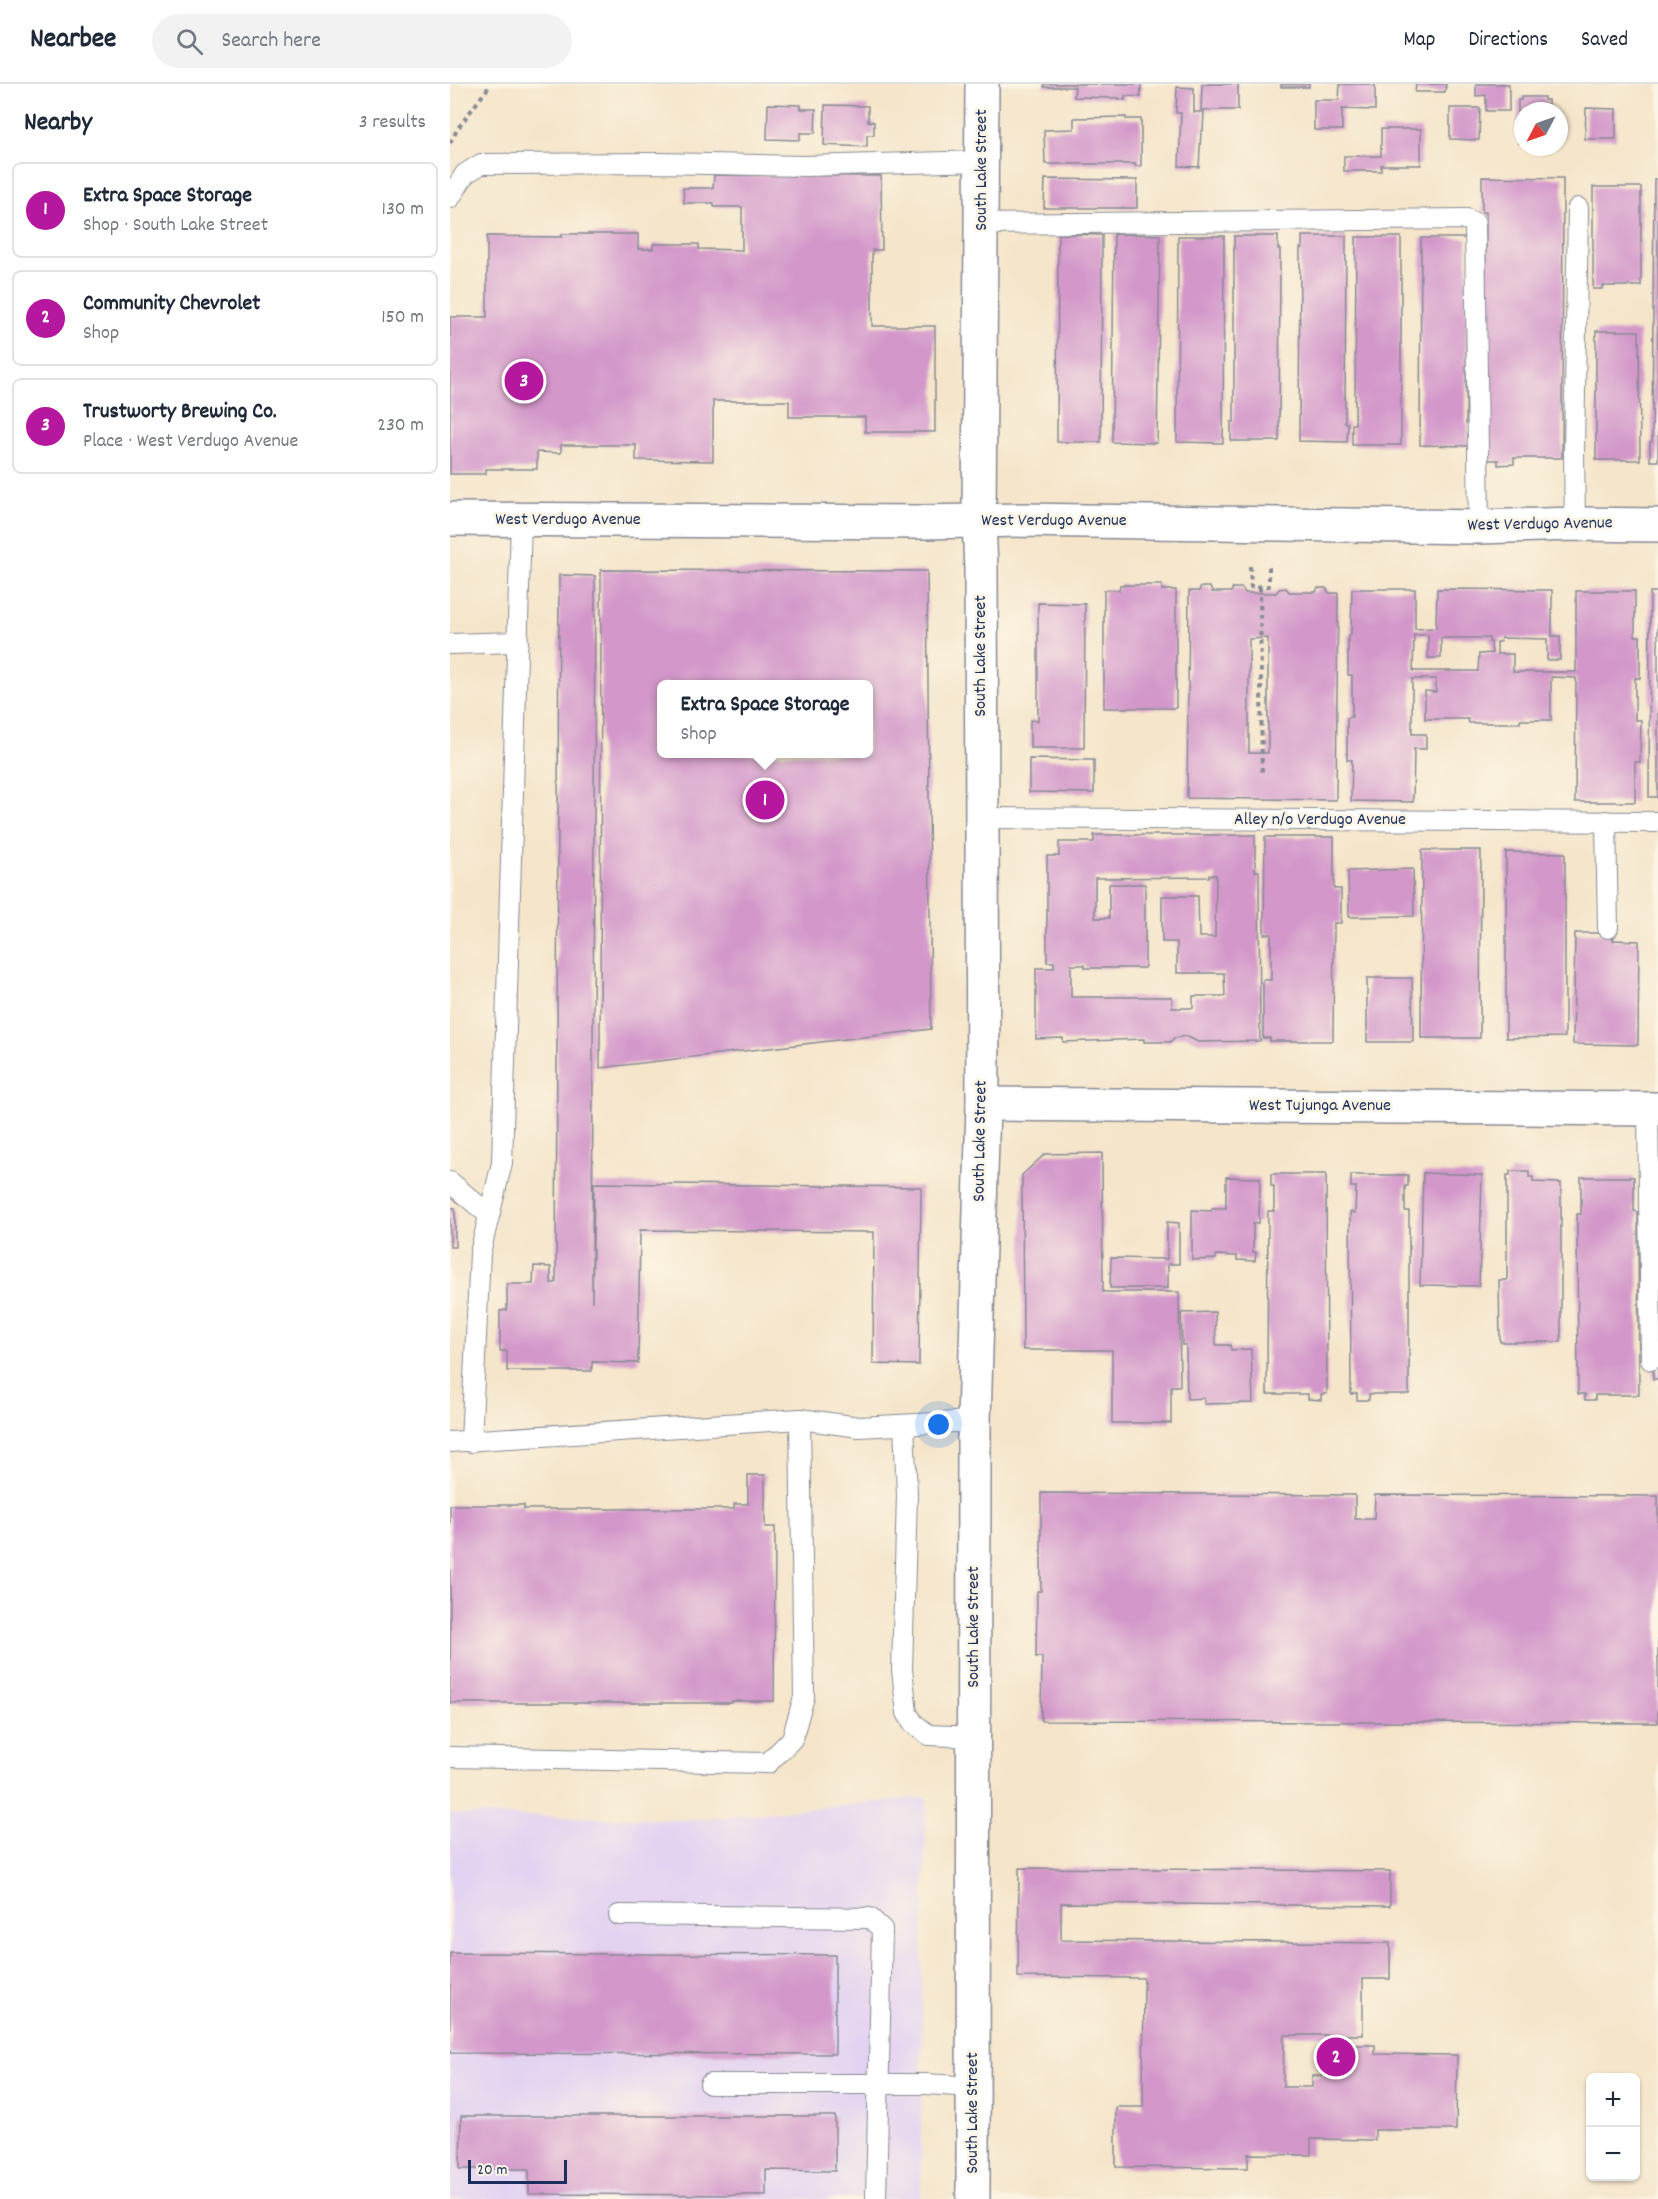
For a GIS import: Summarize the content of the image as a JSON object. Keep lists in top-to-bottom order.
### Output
{
  "streets": {
    "street": ["South Lake Street", "West Verdugo Avenue", "West Tujunga Avenue"],
    "lane": ["Alley n/o Verdugo Avenue"]
  },
  "crossings": [
    ["South Lake Street", "West Verdugo Avenue"],
    ["South Lake Street", "Alley n/o Verdugo Avenue"],
    ["South Lake Street", "West Tujunga Avenue"]
  ],
  "scale_bar": "20 m",
  "north": "bottom left",
  "page": {
    "header": "Nearbee",
    "search": "Search here",
    "nav": ["Map", "Directions", "Saved"],
    "heading": ["Nearby", "3 results"],
    "list": [
      {
        "mark": "1",
        "name": "Extra Space Storage",
        "note": "Shop · South Lake Street",
        "value": "130 m"
      },
      {
        "mark": "2",
        "name": "Community Chevrolet",
        "note": "Shop",
        "value": "150 m"
      },
      {
        "mark": "3",
        "name": "Trustworty Brewing Co.",
        "note": "Place · West Verdugo Avenue",
        "value": "230 m"
      }
    ],
    "pins": ["3", "1", "2"],
    "popup": ["Extra Space Storage", "Shop"],
    "map_buttons": ["+", "−"],
    "scale": "20 m"
  }
}
